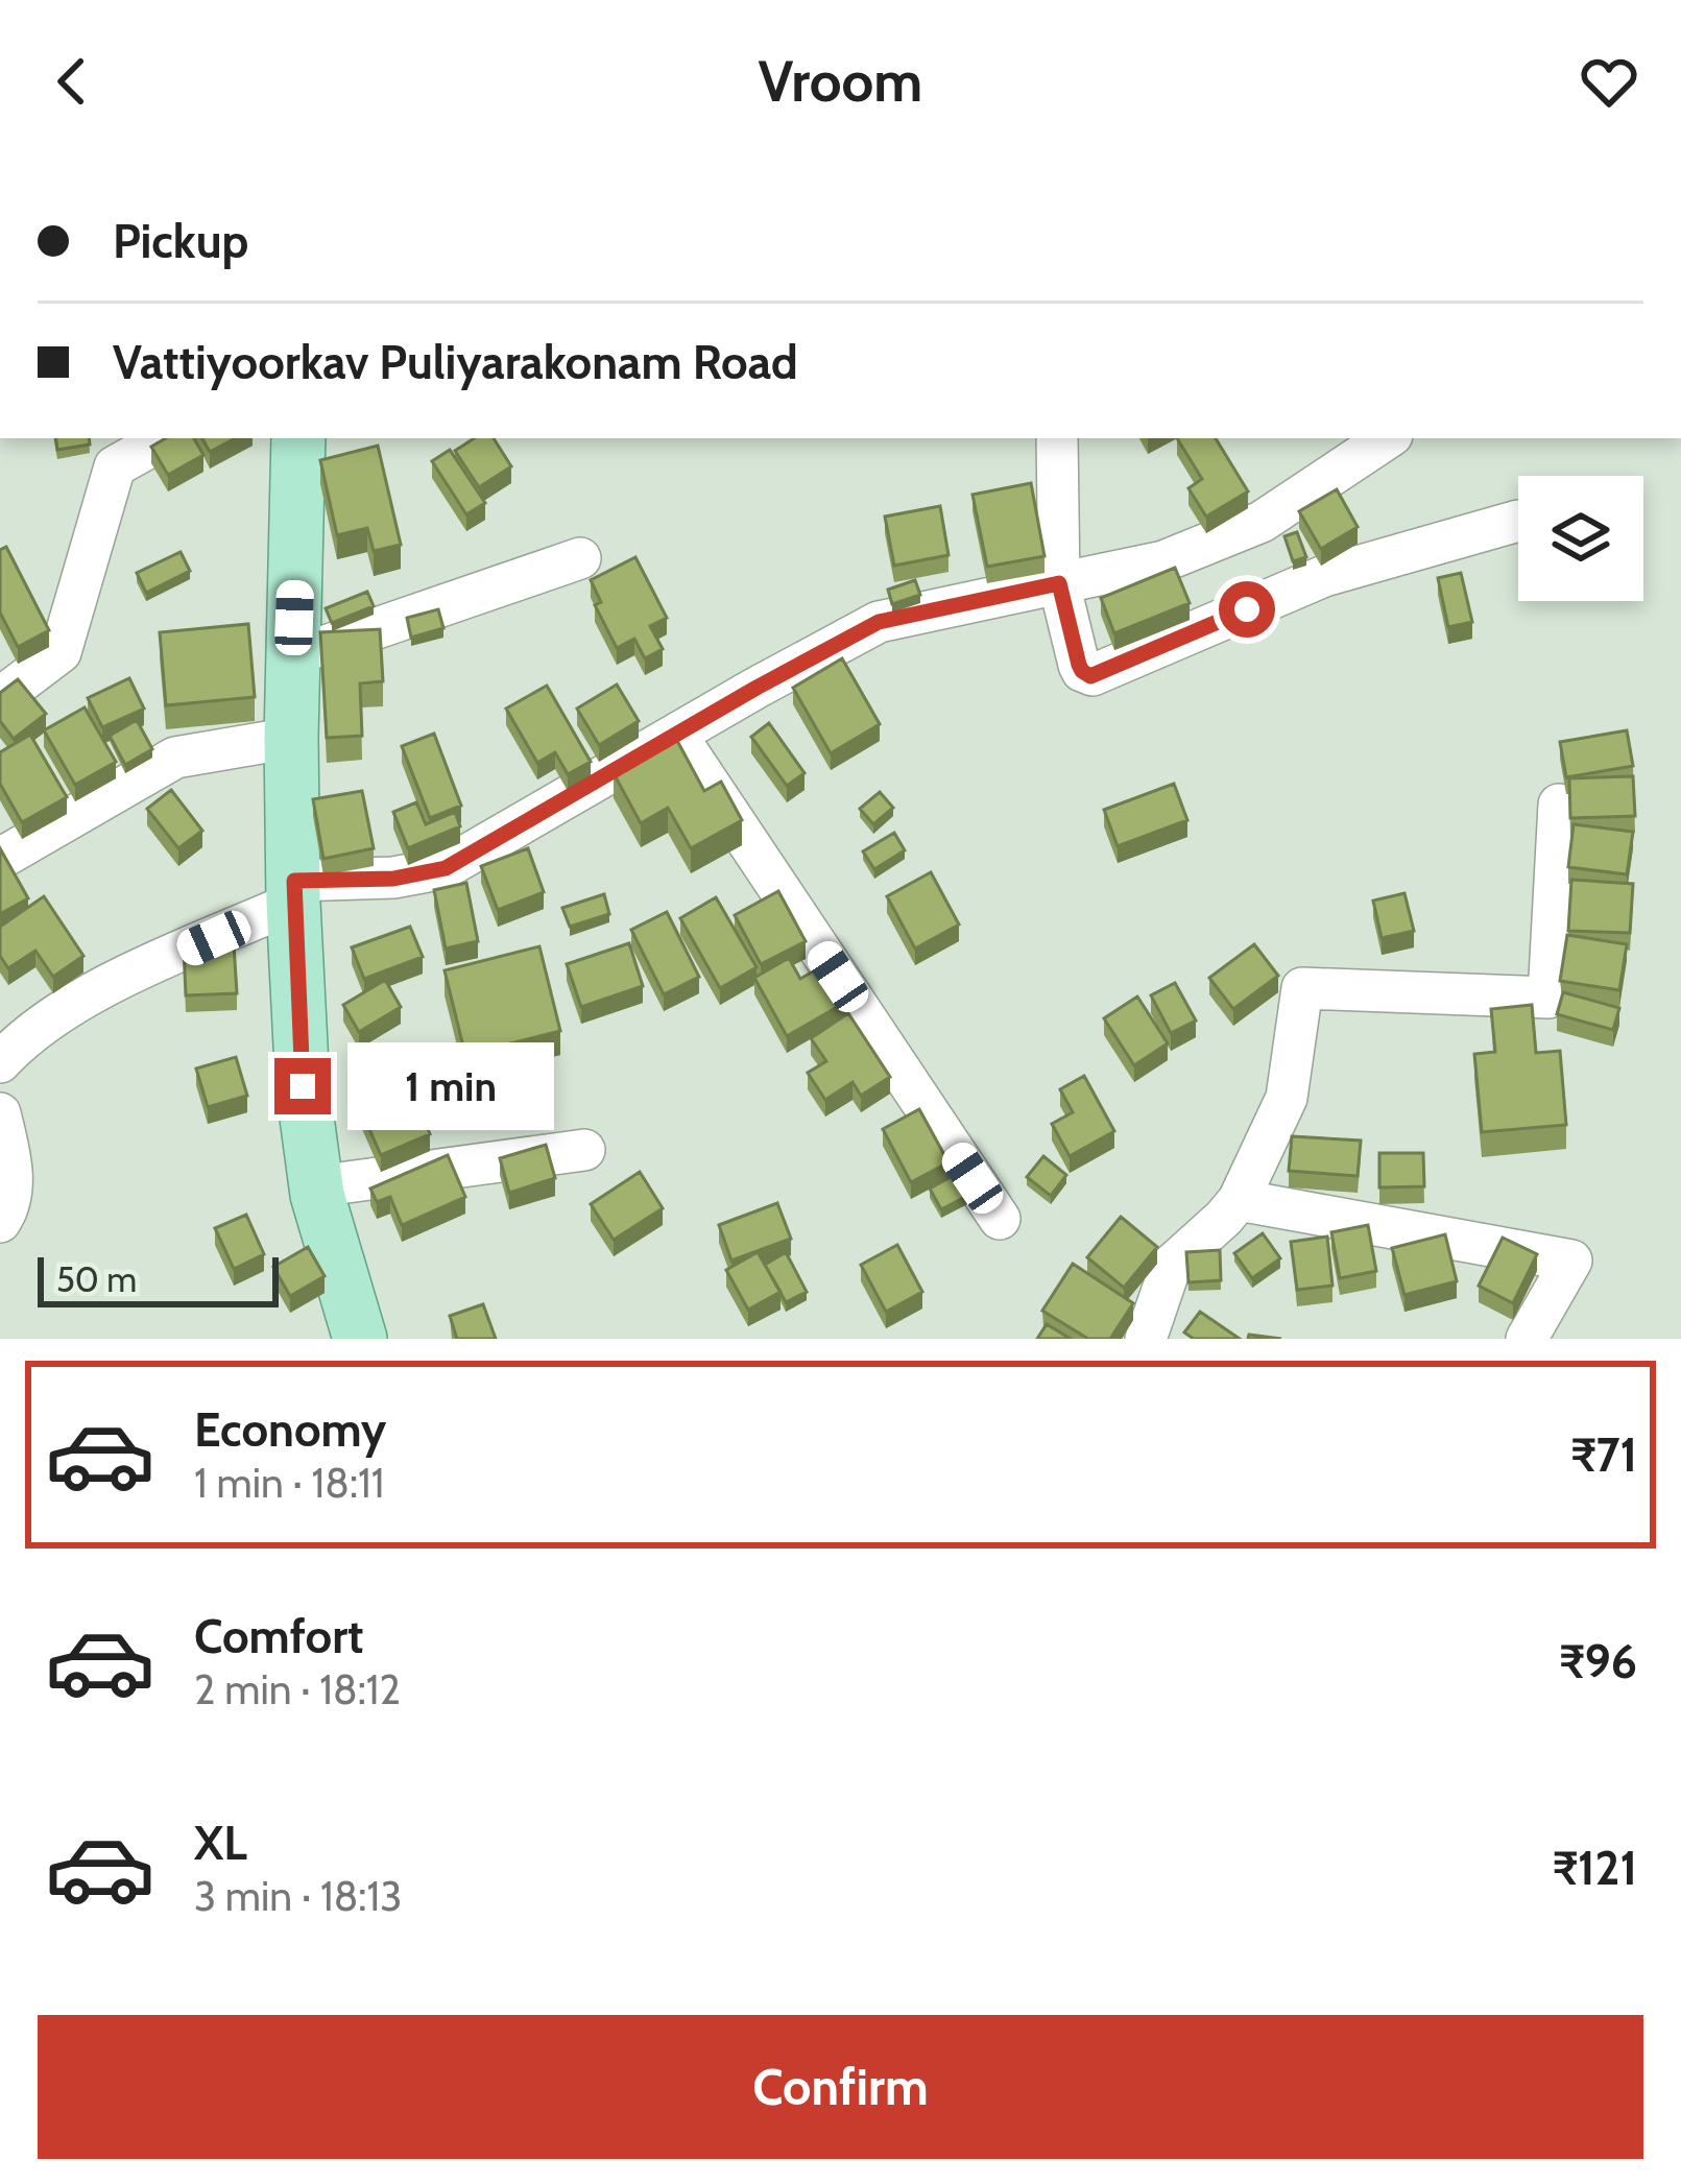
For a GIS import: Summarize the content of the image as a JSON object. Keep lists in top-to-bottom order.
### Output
{
  "scale_bar": "50 m",
  "page": {
    "header": "Vroom",
    "banner": ["Pickup", "Vattiyoorkav Puliyarakonam Road"],
    "bubble": "1 min",
    "scale": "50 m",
    "list": [
      {
        "name": "Economy",
        "note": "1 min · 18:11",
        "value": "₹71"
      },
      {
        "name": "Comfort",
        "note": "2 min · 18:12",
        "value": "₹96"
      },
      {
        "name": "XL",
        "note": "3 min · 18:13",
        "value": "₹121"
      }
    ],
    "buttons": "Confirm"
  }
}
